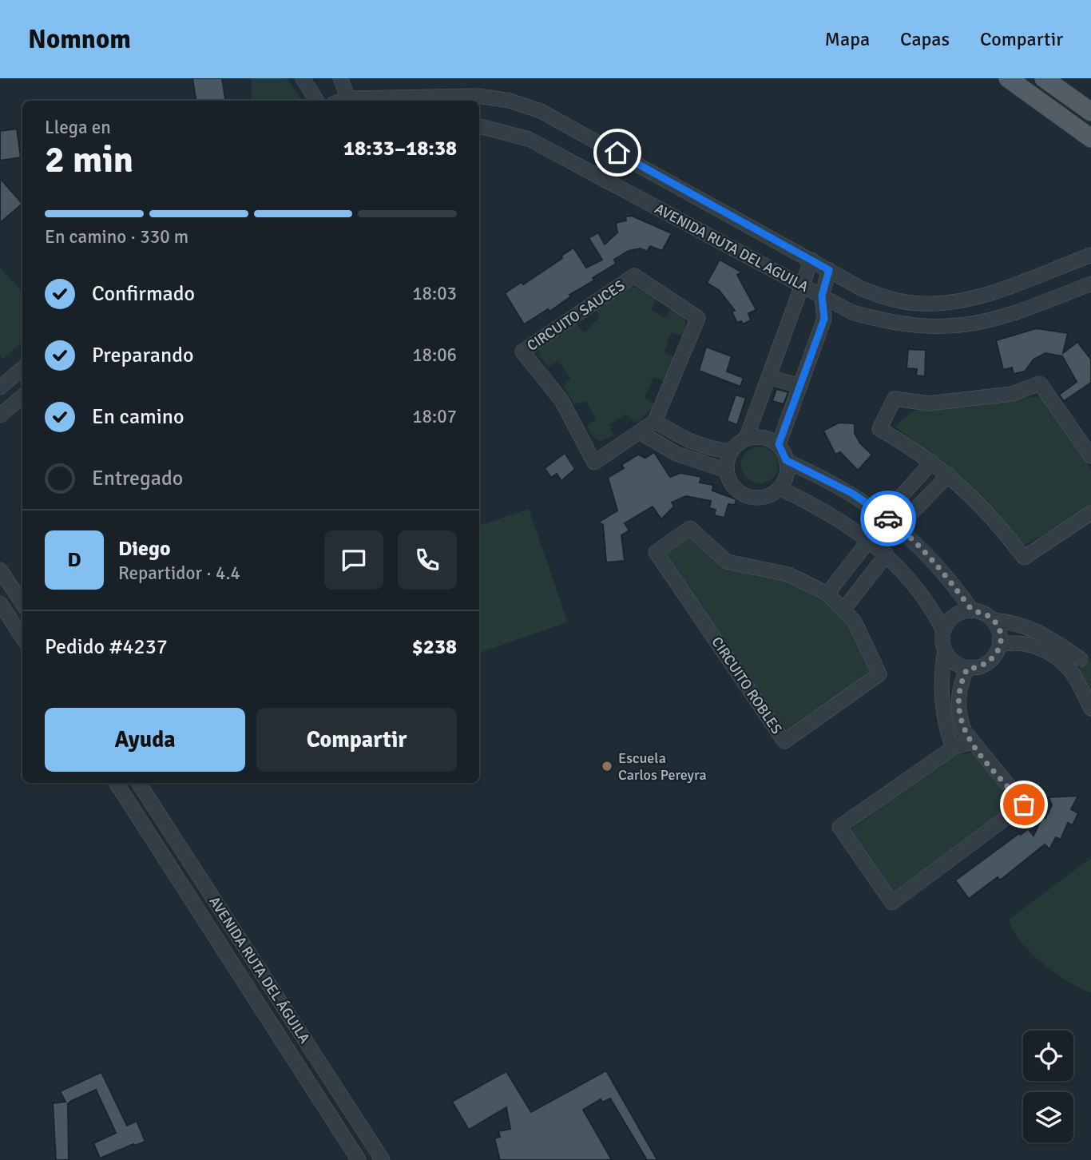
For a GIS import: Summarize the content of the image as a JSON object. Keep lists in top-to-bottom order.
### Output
{
  "streets": {
    "street": [
      "AVENIDA RUTA DEL AGUILA",
      "CIRCUITO SAUCES",
      "CIRCUITO ROBLES",
      "AVENIDA RUTA DEL ÁGUILA"
    ]
  },
  "places": ["Escuela Carlos Pereyra"],
  "page": {
    "header": "Nomnom",
    "nav": ["Mapa", "Capas", "Compartir"],
    "heading": ["2 min", "Llega en", "18:33–18:38"],
    "panel": [
      "Diego",
      "Repartidor · 4.4",
      "Pedido #4237",
      "$238"
    ],
    "bar": "En camino · 330 m",
    "list": [
      ["Confirmado", "18:03"],
      ["Preparando", "18:06"],
      ["En camino", "18:07"],
      "Entregado"
    ],
    "round": "D",
    "buttons": ["Ayuda", "Compartir"]
  }
}
